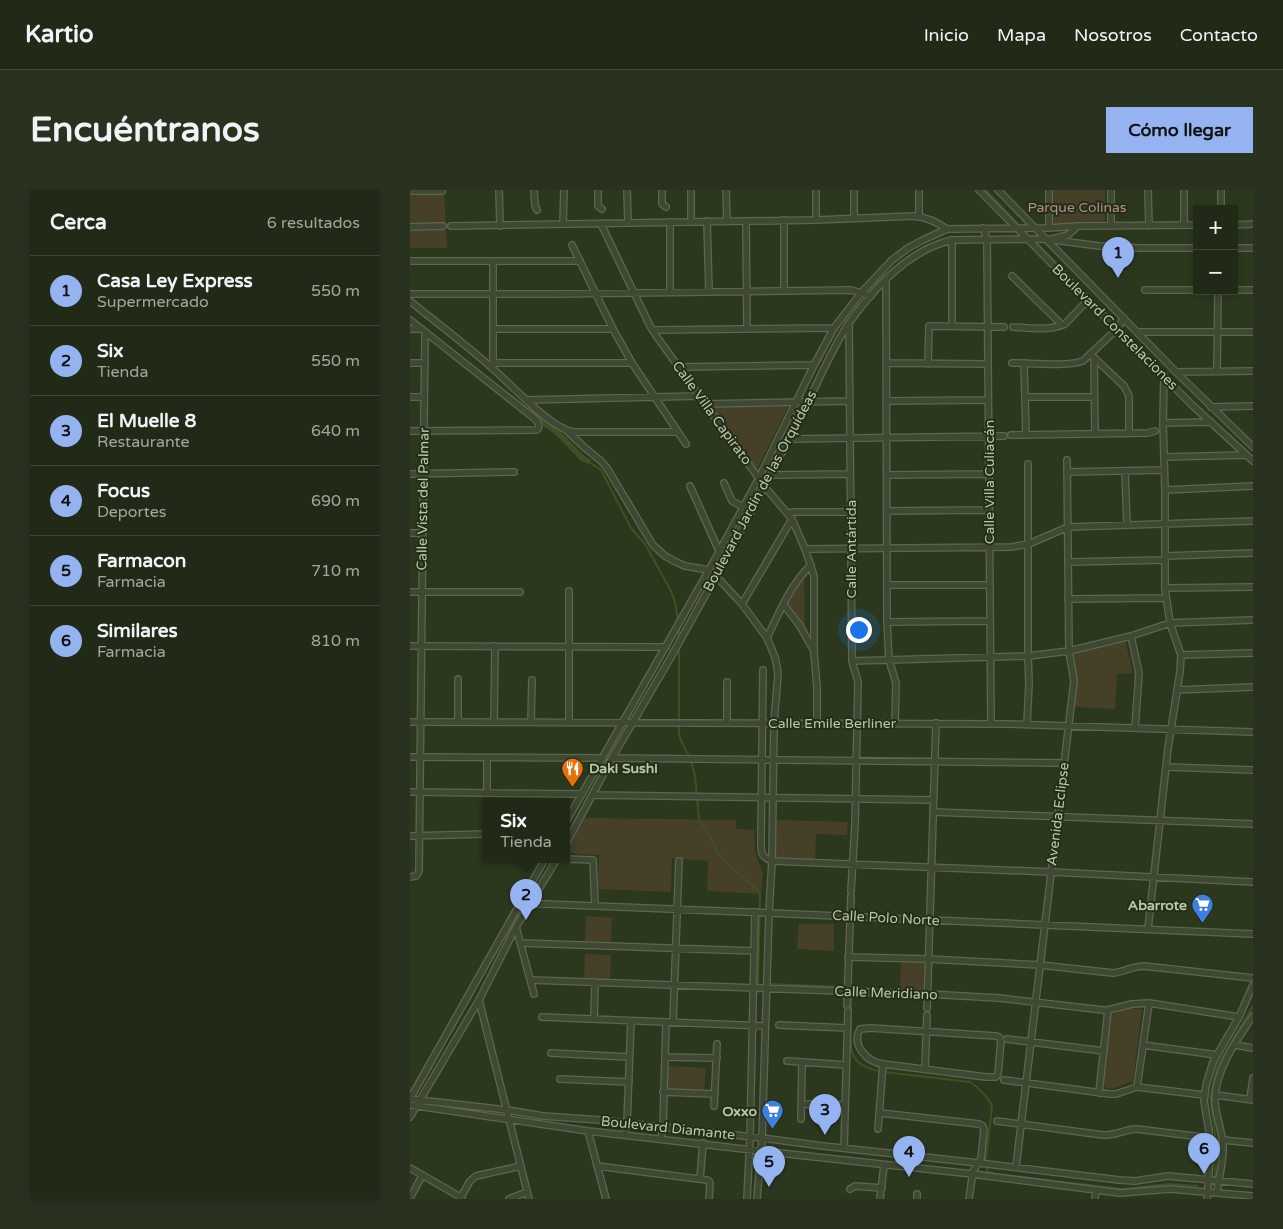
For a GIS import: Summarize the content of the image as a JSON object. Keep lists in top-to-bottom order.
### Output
{
  "streets": {
    "street": [
      "Boulevard Constelaciones",
      "Calle Villa Capirato",
      "Calle Villa Culiacán",
      "Boulevard Jardín de las Orquídeas",
      "Calle Vista del Palmar",
      "Calle Antártida",
      "Calle Emile Berliner",
      "Avenida Eclipse",
      "Calle Polo Norte",
      "Calle Meridiano",
      "Boulevard Diamante"
    ]
  },
  "crossings": [
    ["Boulevard Constelaciones", "Boulevard Jardín de las Orquídeas"],
    ["Calle Villa Capirato", "Boulevard Jardín de las Orquídeas"],
    ["Calle Villa Capirato", "Calle Emile Berliner"],
    ["Calle Villa Culiacán", "Boulevard Jardín de las Orquídeas"],
    ["Calle Villa Culiacán", "Calle Emile Berliner"],
    ["Boulevard Jardín de las Orquídeas", "Calle Antártida"],
    ["Boulevard Jardín de las Orquídeas", "Calle Emile Berliner"],
    ["Calle Vista del Palmar", "Calle Emile Berliner"],
    ["Calle Antártida", "Calle Emile Berliner"],
    ["Calle Antártida", "Calle Polo Norte"],
    ["Calle Antártida", "Calle Meridiano"],
    ["Calle Antártida", "Boulevard Diamante"],
    ["Calle Emile Berliner", "Avenida Eclipse"],
    ["Avenida Eclipse", "Calle Polo Norte"],
    ["Avenida Eclipse", "Calle Meridiano"],
    ["Avenida Eclipse", "Boulevard Diamante"]
  ],
  "parks": ["Parque Colinas"],
  "places": {
    "restaurant": ["Daki Sushi"],
    "supermarket": ["Abarrote", "Oxxo"]
  },
  "page": {
    "header": "Kartio",
    "nav": [
      "Inicio",
      "Mapa",
      "Nosotros",
      "Contacto"
    ],
    "buttons": "Cómo llegar",
    "title": "Encuéntranos",
    "heading": ["Cerca", "6 resultados"],
    "map_buttons": ["+", "−"],
    "pins": [
      "1",
      "2",
      "3",
      "6",
      "4",
      "5"
    ],
    "list": [
      {
        "mark": "1",
        "name": "Casa Ley Express",
        "note": "Supermercado",
        "value": "550 m"
      },
      {
        "mark": "2",
        "name": "Six",
        "note": "Tienda",
        "value": "550 m"
      },
      {
        "mark": "3",
        "name": "El Muelle 8",
        "note": "Restaurante",
        "value": "640 m"
      },
      {
        "mark": "4",
        "name": "Focus",
        "note": "Deportes",
        "value": "690 m"
      },
      {
        "mark": "5",
        "name": "Farmacon",
        "note": "Farmacia",
        "value": "710 m"
      },
      {
        "mark": "6",
        "name": "Similares",
        "note": "Farmacia",
        "value": "810 m"
      }
    ],
    "popup": ["Six", "Tienda"]
  }
}
